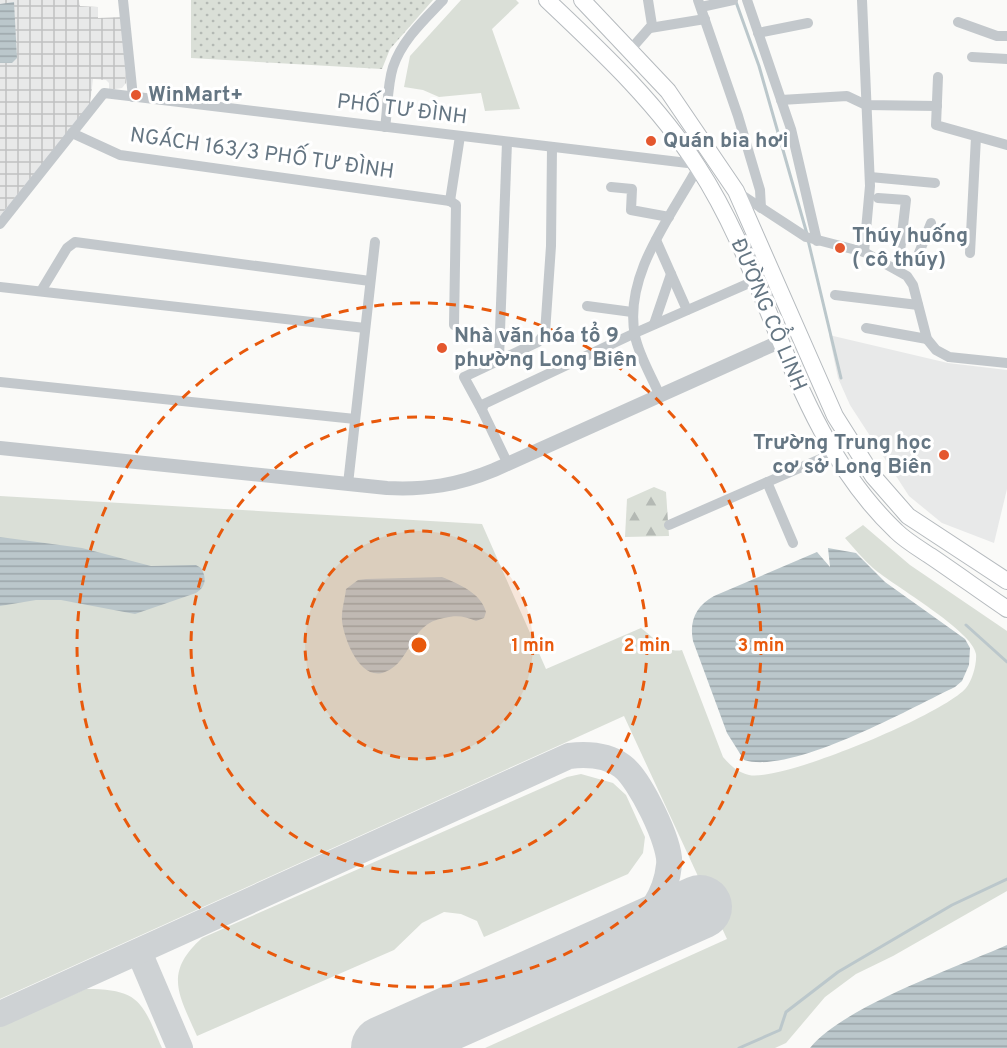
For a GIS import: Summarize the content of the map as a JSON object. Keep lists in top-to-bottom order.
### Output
{
  "streets": {
    "main road": ["ĐƯỜNG CỔ LINH"],
    "street": ["PHỐ TƯ ĐÌNH", "NGÁCH 163/3 PHỐ TƯ ĐÌNH"]
  },
  "crossings": [
    ["PHỐ TƯ ĐÌNH", "NGÁCH 163/3 PHỐ TƯ ĐÌNH"],
    ["PHỐ TƯ ĐÌNH", "ĐƯỜNG CỔ LINH"]
  ],
  "places": [
    "WinMart+",
    "Quán bia hơi",
    "Thúy huống ( cô thúy)",
    "Nhà văn hóa tổ 9 phường Long Biên",
    "Trường Trung học cơ sở Long Biên"
  ],
  "rings": ["1 min", "2 min", "3 min"]
}
